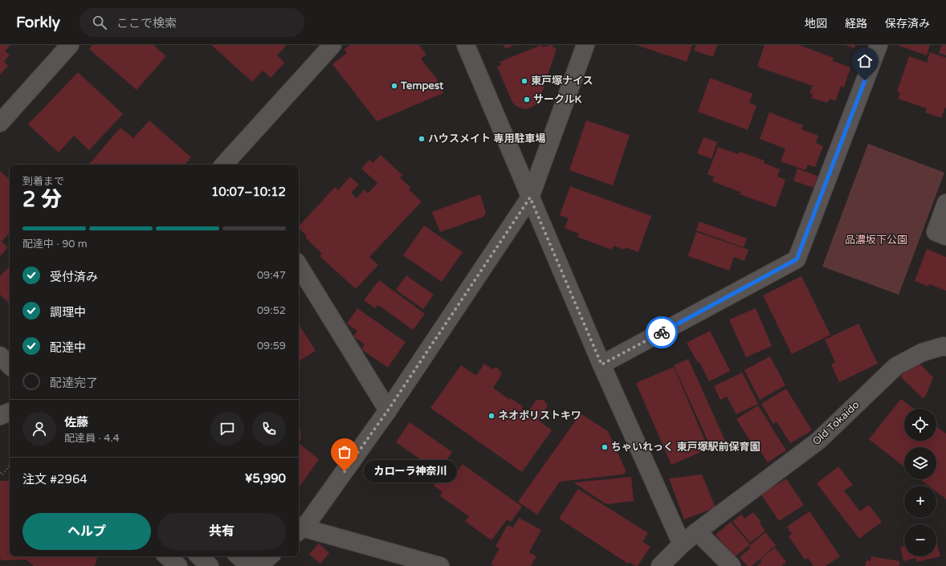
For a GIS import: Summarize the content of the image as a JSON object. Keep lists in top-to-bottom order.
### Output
{
  "streets": {
    "street": ["Old Tokaido"]
  },
  "parks": ["品濃坂下公園"],
  "places": [
    "東戸塚ナイス",
    "Tempest",
    "サークルK",
    "ハウスメイト 専用駐車場",
    "ネオポリストキワ",
    "ちゃいれっく 東戸塚駅前保育園",
    "カローラ神奈川"
  ],
  "page": {
    "header": "Forkly",
    "search": "ここで検索",
    "nav": ["地図", "経路", "保存済み"],
    "heading": ["2 分", "到着まで", "10:07–10:12"],
    "panel": [
      "佐藤",
      "配達員 · 4.4",
      "注文 #2964",
      "¥5,990"
    ],
    "bar": "配達中 · 90 m",
    "list": [
      ["受付済み", "09:47"],
      ["調理中", "09:52"],
      ["配達中", "09:59"],
      "配達完了"
    ],
    "map_buttons": ["+", "−"],
    "bubble": "カローラ神奈川",
    "buttons": ["ヘルプ", "共有"]
  }
}
